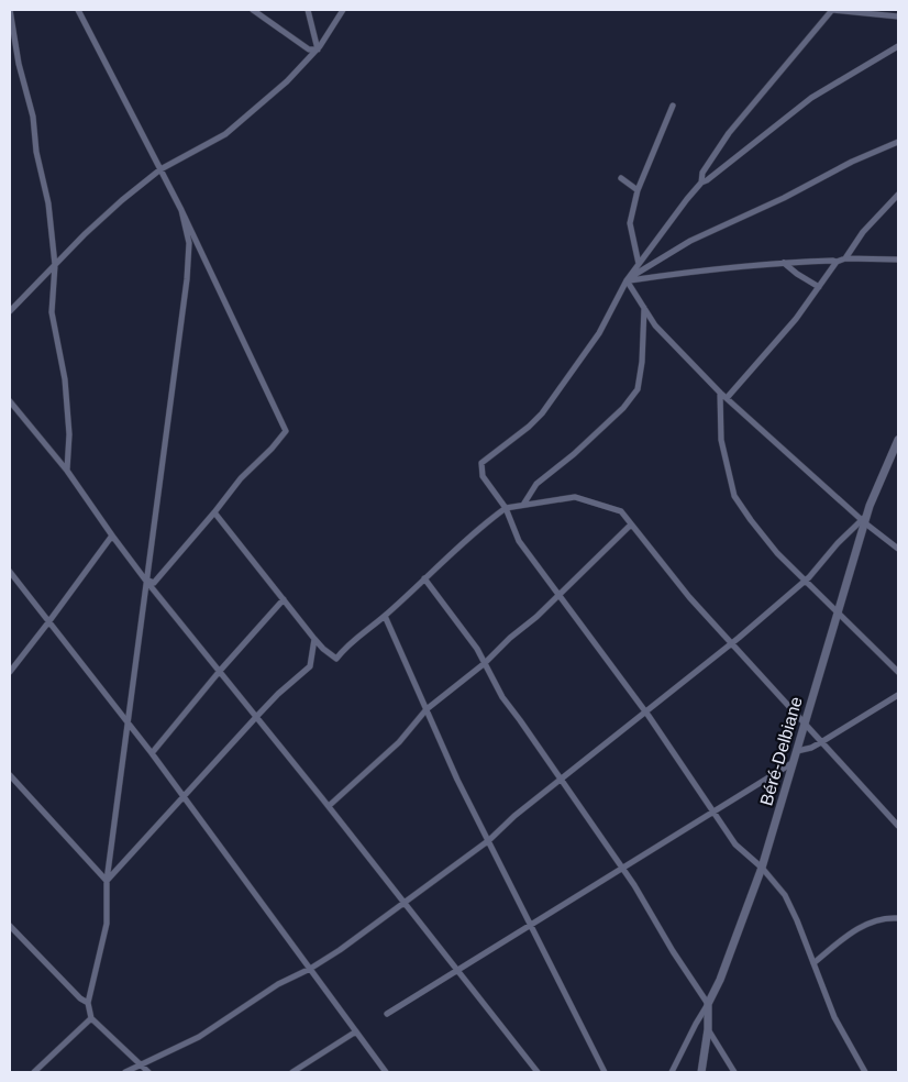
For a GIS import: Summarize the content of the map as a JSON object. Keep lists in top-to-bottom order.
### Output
{
  "streets": {
    "street": ["Béré-Delbiane"]
  }
}
